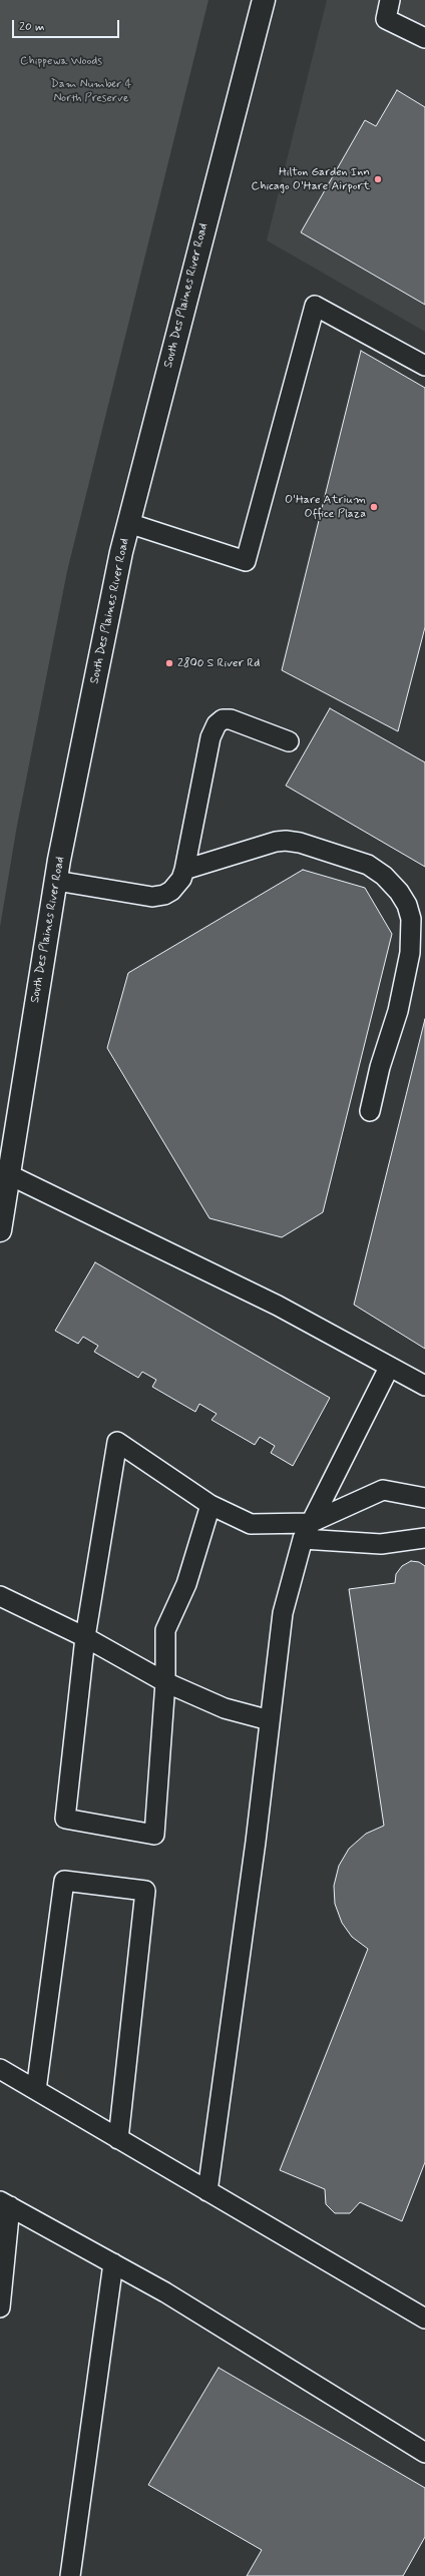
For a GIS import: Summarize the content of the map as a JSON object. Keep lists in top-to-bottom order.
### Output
{
  "streets": {
    "main road": ["South Des Plaines River Road"]
  },
  "parks": ["Chippewa Woods", "Dam Number 4 North Preserve"],
  "places": ["Hilton Garden Inn Chicago O'Hare Airport", "O'Hare Atrium Office Plaza", "2800 S River Rd"],
  "scale_bar": "20 m"
}
